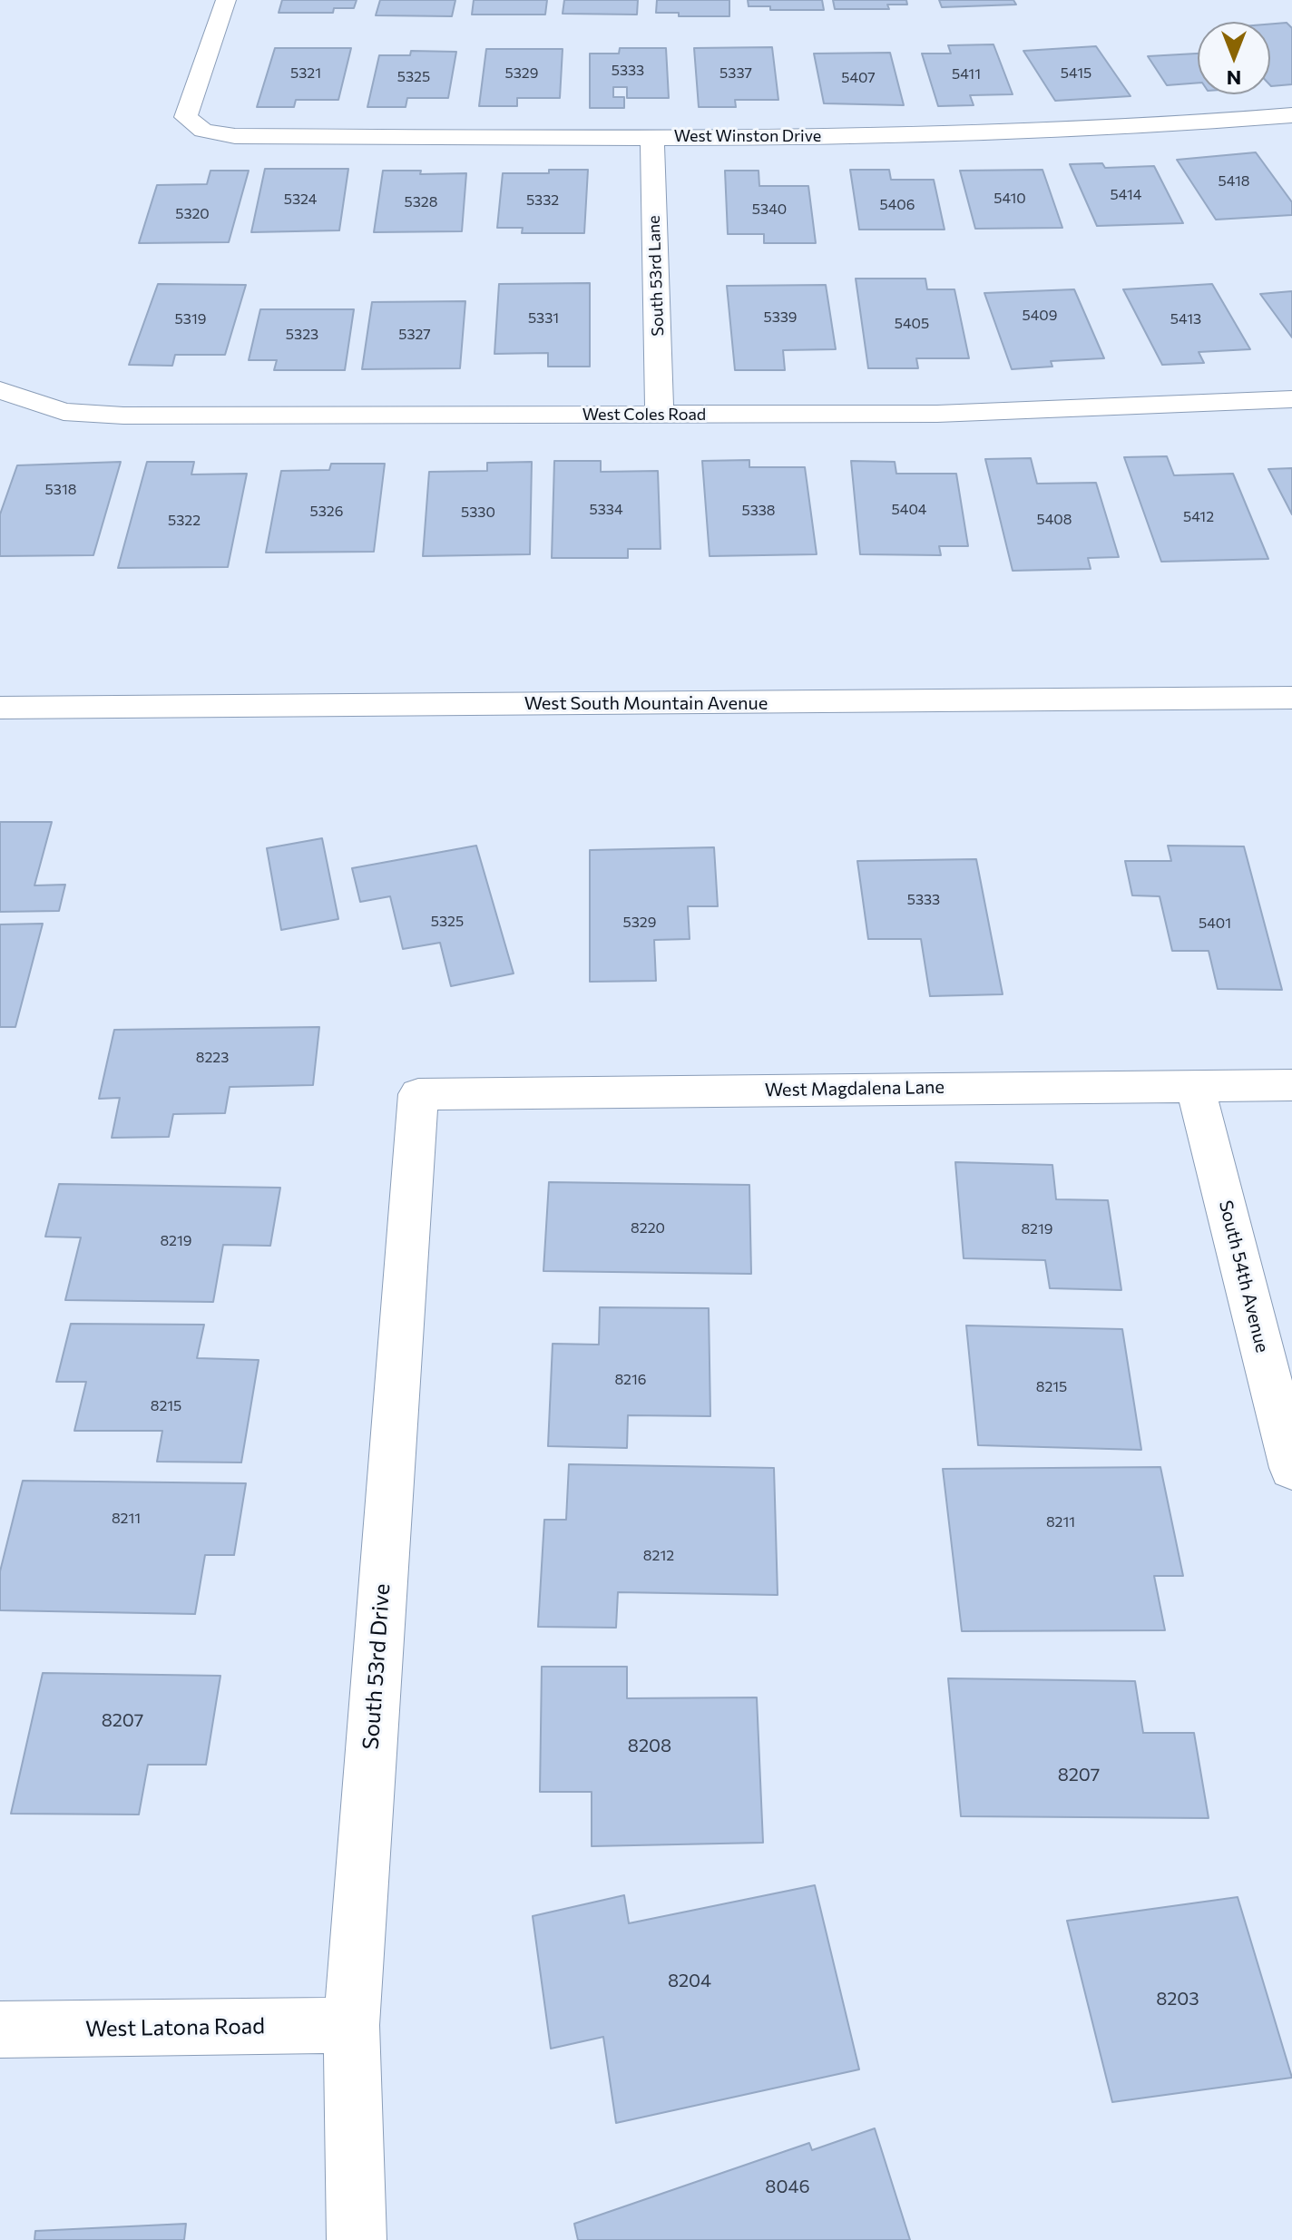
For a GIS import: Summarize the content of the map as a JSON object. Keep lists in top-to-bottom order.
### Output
{
  "streets": {
    "street": [
      "West Winston Drive",
      "South 53rd Lane",
      "West Coles Road",
      "West South Mountain Avenue",
      "West Magdalena Lane",
      "South 54th Avenue",
      "South 53rd Drive",
      "West Latona Road"
    ]
  },
  "crossings": [
    ["West Winston Drive", "South 53rd Lane"],
    ["South 53rd Lane", "West Coles Road"],
    ["West Magdalena Lane", "South 54th Avenue"],
    ["West Magdalena Lane", "South 53rd Drive"],
    ["South 53rd Drive", "West Latona Road"]
  ],
  "house_numbers": [
    "5333",
    "5321",
    "5329",
    "5337",
    "5415",
    "5411",
    "5325",
    "5407",
    "5418",
    "5414",
    "5410",
    "5324",
    "5332",
    "5328",
    "5406",
    "5340",
    "5320",
    "5409",
    "5339",
    "5331",
    "5319",
    "5413",
    "5405",
    "5323",
    "5327",
    "5318",
    "5334",
    "5404",
    "5338",
    "5326",
    "5330",
    "5412",
    "5408",
    "5322",
    "5333",
    "5325",
    "5329",
    "5401",
    "8223",
    "8220",
    "8219",
    "8219",
    "8216",
    "8215",
    "8215",
    "8211",
    "8211",
    "8212",
    "8207",
    "8208",
    "8207",
    "8204",
    "8203",
    "8046"
  ],
  "north": "bottom"
}
